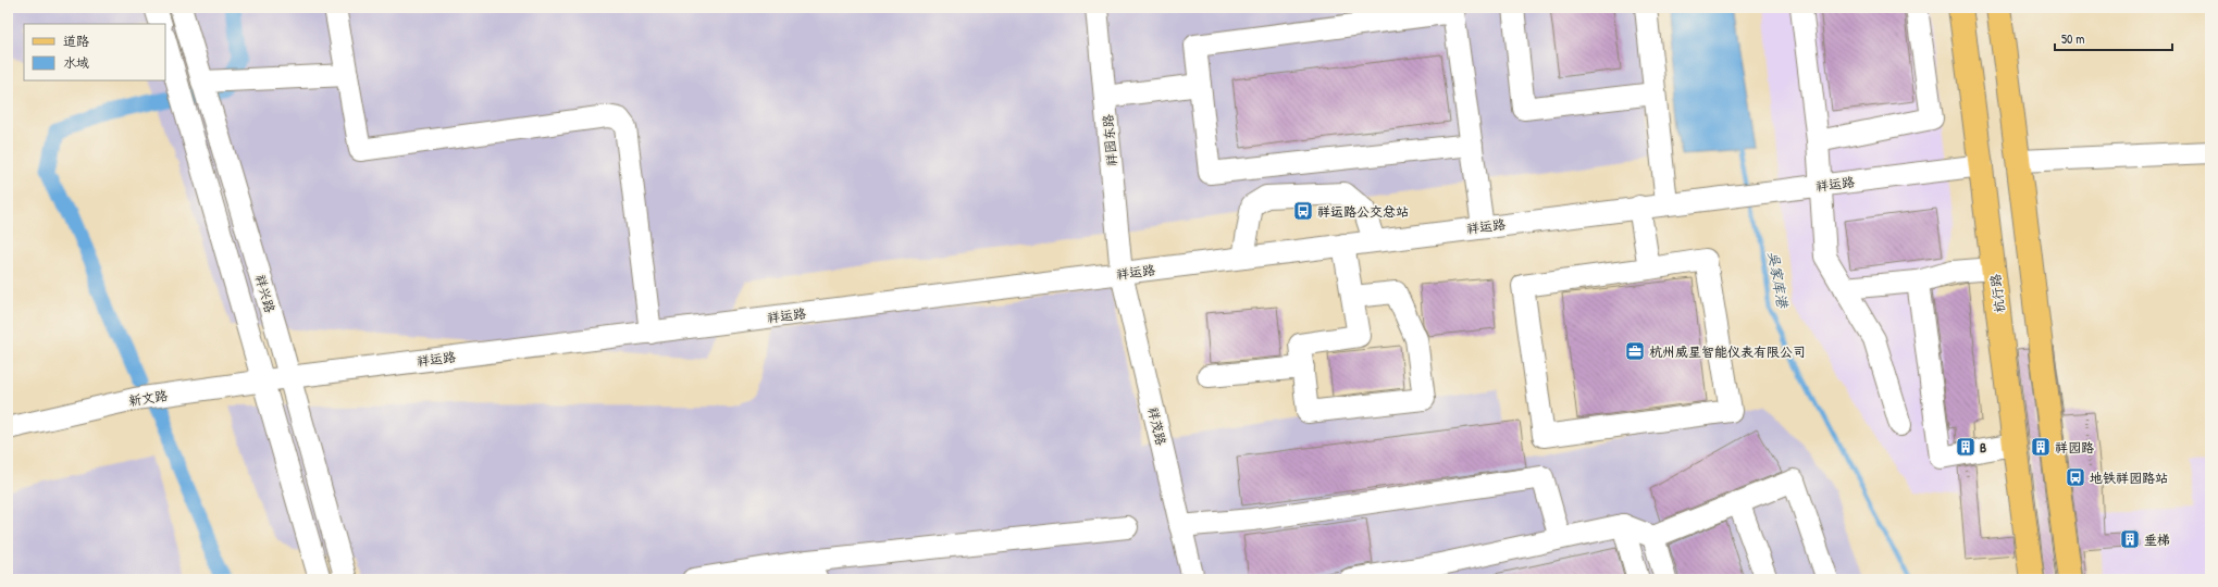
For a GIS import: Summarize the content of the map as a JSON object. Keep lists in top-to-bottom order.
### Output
{
  "streets": {
    "main road": ["杭行路"],
    "street": [
      "祥园东路",
      "祥运路",
      "祥兴路",
      "新文路",
      "祥茂路"
    ]
  },
  "crossings": [
    ["祥园东路", "祥运路"],
    ["祥园东路", "祥茂路"],
    ["祥运路", "祥兴路"],
    ["祥运路", "杭行路"],
    ["祥运路", "新文路"],
    ["祥运路", "祥茂路"],
    ["祥兴路", "新文路"]
  ],
  "water": ["吴家库港"],
  "places": {
    "bus stop": ["祥运路公交总站", "地铁祥园路站"],
    "office": ["杭州威星智能仪表有限公司"],
    "building": ["B", "祥园路", "垂梯"]
  },
  "legend": ["道路", "水域"],
  "scale_bar": "50 m"
}
